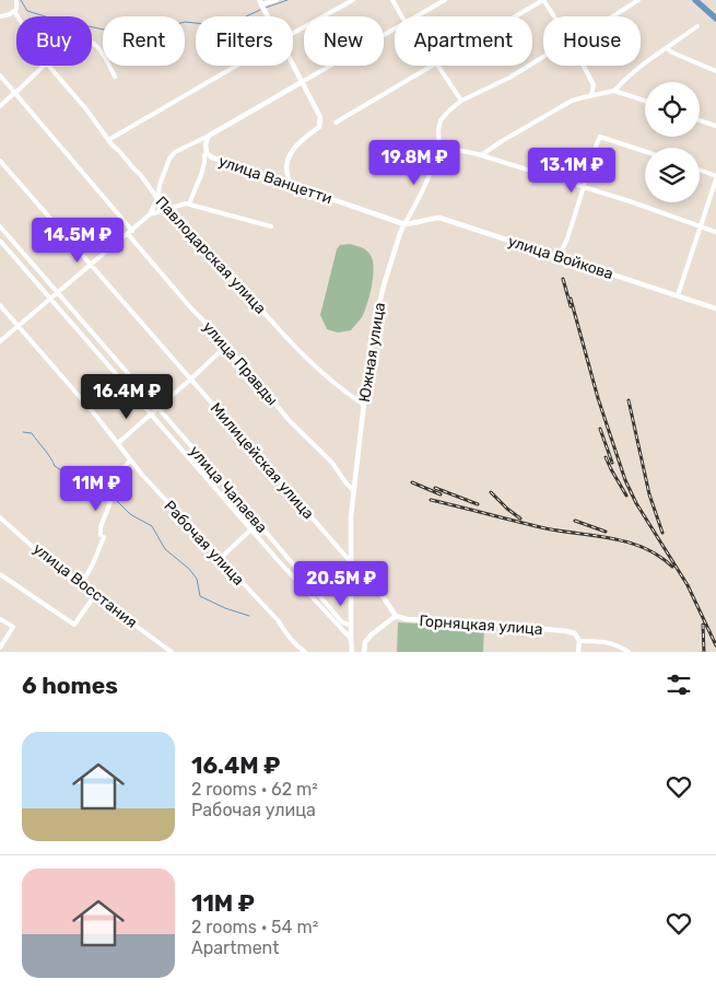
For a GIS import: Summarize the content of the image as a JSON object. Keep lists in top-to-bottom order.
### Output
{
  "streets": {
    "street": [
      "улица Ванцетти",
      "Павлодарская улица",
      "улица Войкова",
      "Южная улица",
      "улица Правды",
      "Милицейская улица",
      "улица Чапаева",
      "Рабочая улица",
      "улица Восстания",
      "Горняцкая улица"
    ]
  },
  "crossings": [
    ["улица Ванцетти", "улица Войкова"],
    ["улица Ванцетти", "Южная улица"],
    ["Павлодарская улица", "Южная улица"],
    ["улица Войкова", "Южная улица"],
    ["Южная улица", "улица Правды"],
    ["Южная улица", "Милицейская улица"],
    ["Южная улица", "улица Чапаева"]
  ],
  "page": {
    "chip": [
      "Buy",
      "Rent",
      "Filters",
      "New",
      "Apartment",
      "House"
    ],
    "price": [
      "19.8M ₽",
      "13.1M ₽",
      "14.5M ₽",
      "16.4M ₽",
      "11M ₽",
      "20.5M ₽"
    ],
    "heading": "6 homes",
    "list": [
      {
        "name": "16.4M ₽",
        "note": "2 rooms · 62 m² · Рабочая улица"
      },
      {
        "name": "11M ₽",
        "note": "2 rooms · 54 m² · Apartment"
      }
    ]
  }
}
